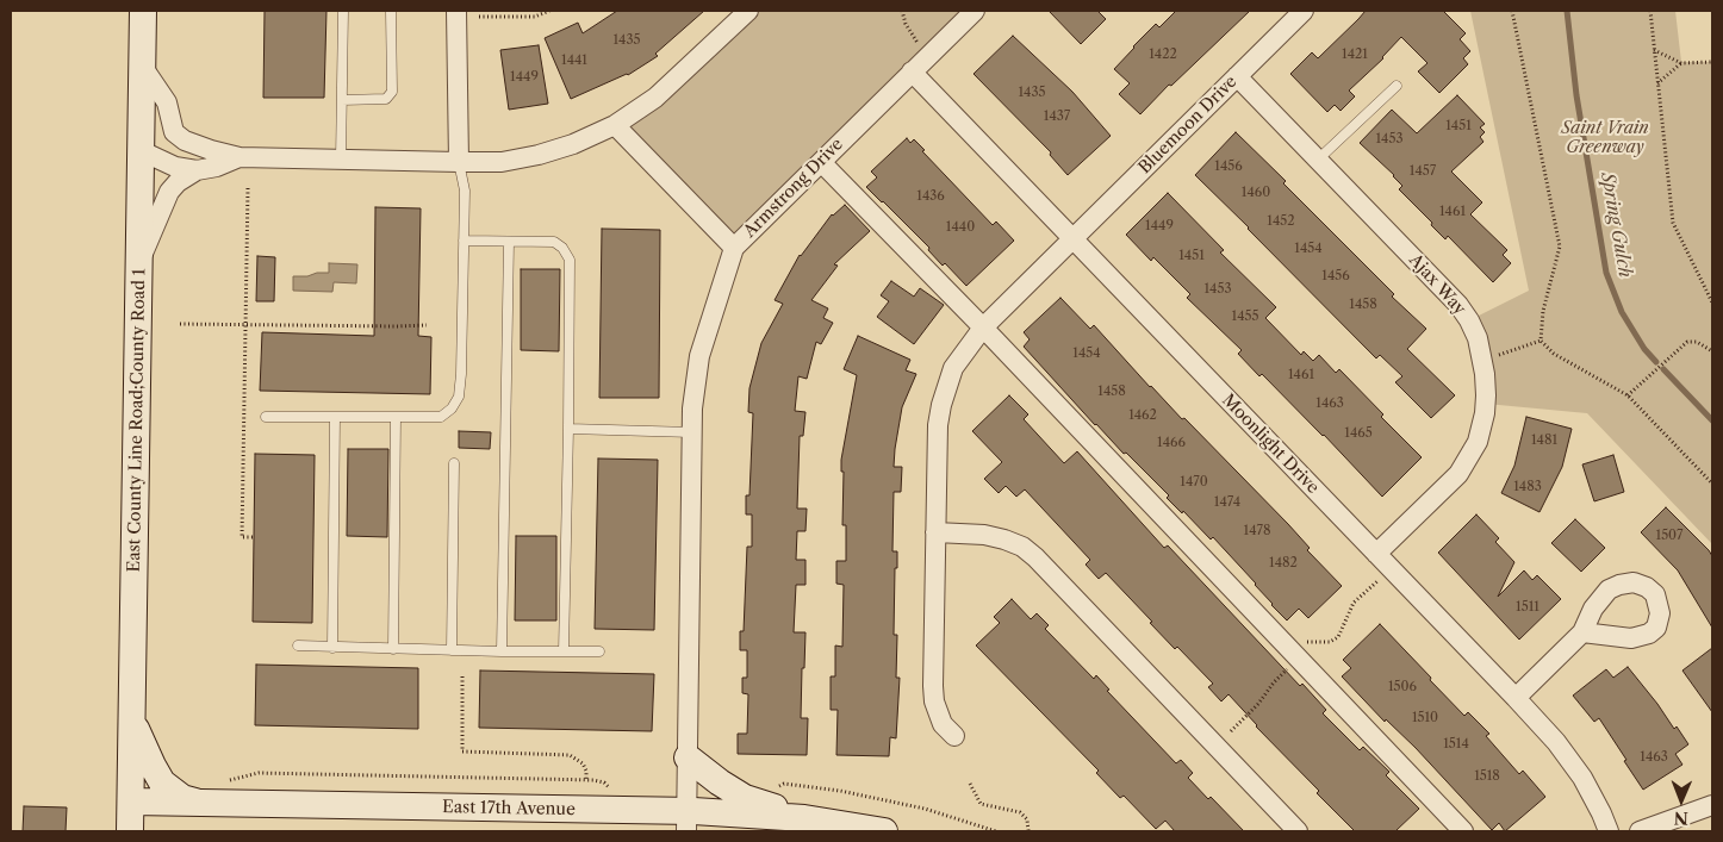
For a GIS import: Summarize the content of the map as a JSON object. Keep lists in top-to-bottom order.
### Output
{
  "streets": {
    "main road": ["East County Line Road;County Road 1", "East 17th Avenue"],
    "street": [
      "Bluemoon Drive",
      "Armstrong Drive",
      "Ajax Way",
      "Moonlight Drive"
    ]
  },
  "crossings": [
    ["Bluemoon Drive", "Ajax Way"],
    ["Bluemoon Drive", "Moonlight Drive"],
    ["Armstrong Drive", "Moonlight Drive"],
    ["Ajax Way", "Moonlight Drive"],
    ["East County Line Road;County Road 1", "East 17th Avenue"]
  ],
  "water": ["Spring Gulch"],
  "parks": ["Saint Vrain Greenway"],
  "house_numbers": [
    "1435",
    "1422",
    "1421",
    "1441",
    "1449",
    "1435",
    "1437",
    "1451",
    "1453",
    "1456",
    "1457",
    "1460",
    "1436",
    "1461",
    "1452",
    "1449",
    "1440",
    "1454",
    "1451",
    "1456",
    "1453",
    "1458",
    "1455",
    "1454",
    "1461",
    "1458",
    "1463",
    "1462",
    "1465",
    "1481",
    "1466",
    "1470",
    "1483",
    "1474",
    "1478",
    "1507",
    "1482",
    "1511",
    "1506",
    "1510",
    "1514",
    "1463",
    "1518"
  ],
  "north": "bottom"
}
